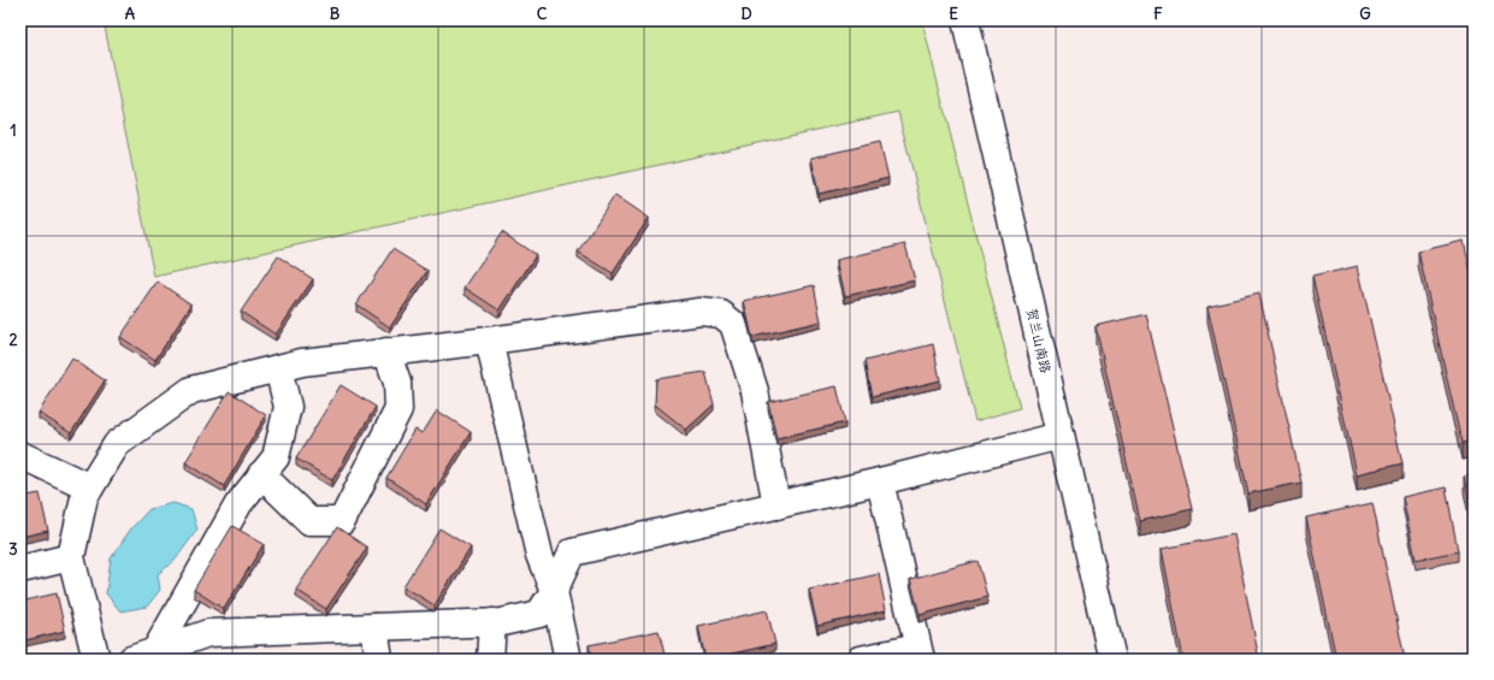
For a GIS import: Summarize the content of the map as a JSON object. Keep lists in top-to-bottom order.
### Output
{
  "streets": {
    "street": ["贺兰山南路"]
  },
  "grid": {
    "columns": [
      "A",
      "B",
      "C",
      "D",
      "E",
      "F",
      "G"
    ],
    "rows": ["1", "2", "3"]
  }
}
